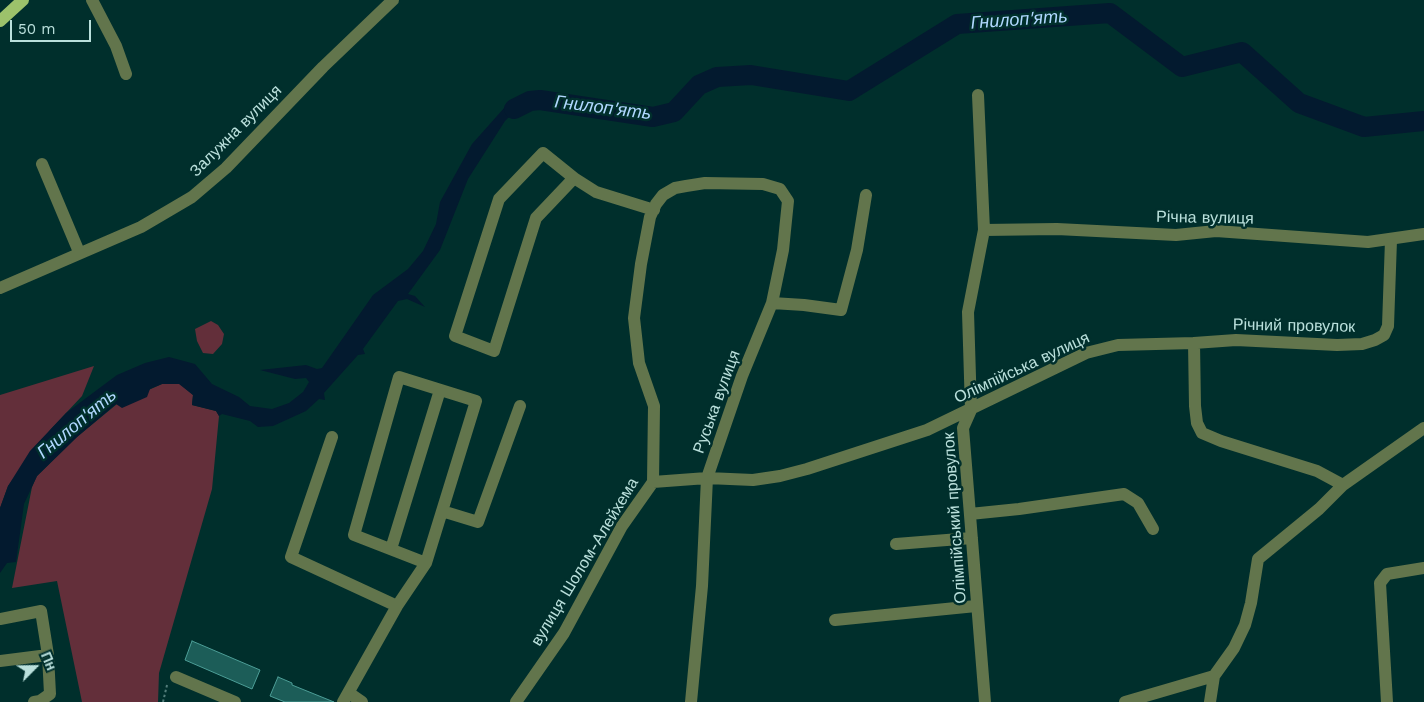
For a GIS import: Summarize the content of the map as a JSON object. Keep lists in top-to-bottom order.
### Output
{
  "streets": {
    "street": [
      "Залужна вулиця",
      "Річна вулиця",
      "Річний провулок",
      "Олімпійська вулиця",
      "Руська вулиця",
      "Олімпійський провулок",
      "вулиця Шолом-Алейхема"
    ]
  },
  "crossings": [
    ["Річна вулиця", "Річний провулок"],
    ["Річна вулиця", "Олімпійський провулок"],
    ["Річний провулок", "Олімпійська вулиця"],
    ["Олімпійська вулиця", "Руська вулиця"],
    ["Олімпійська вулиця", "Олімпійський провулок"],
    ["Олімпійська вулиця", "вулиця Шолом-Алейхема"],
    ["Руська вулиця", "вулиця Шолом-Алейхема"]
  ],
  "water": ["Гнилоп'ять"],
  "scale_bar": "50 m",
  "north": "top right"
}
